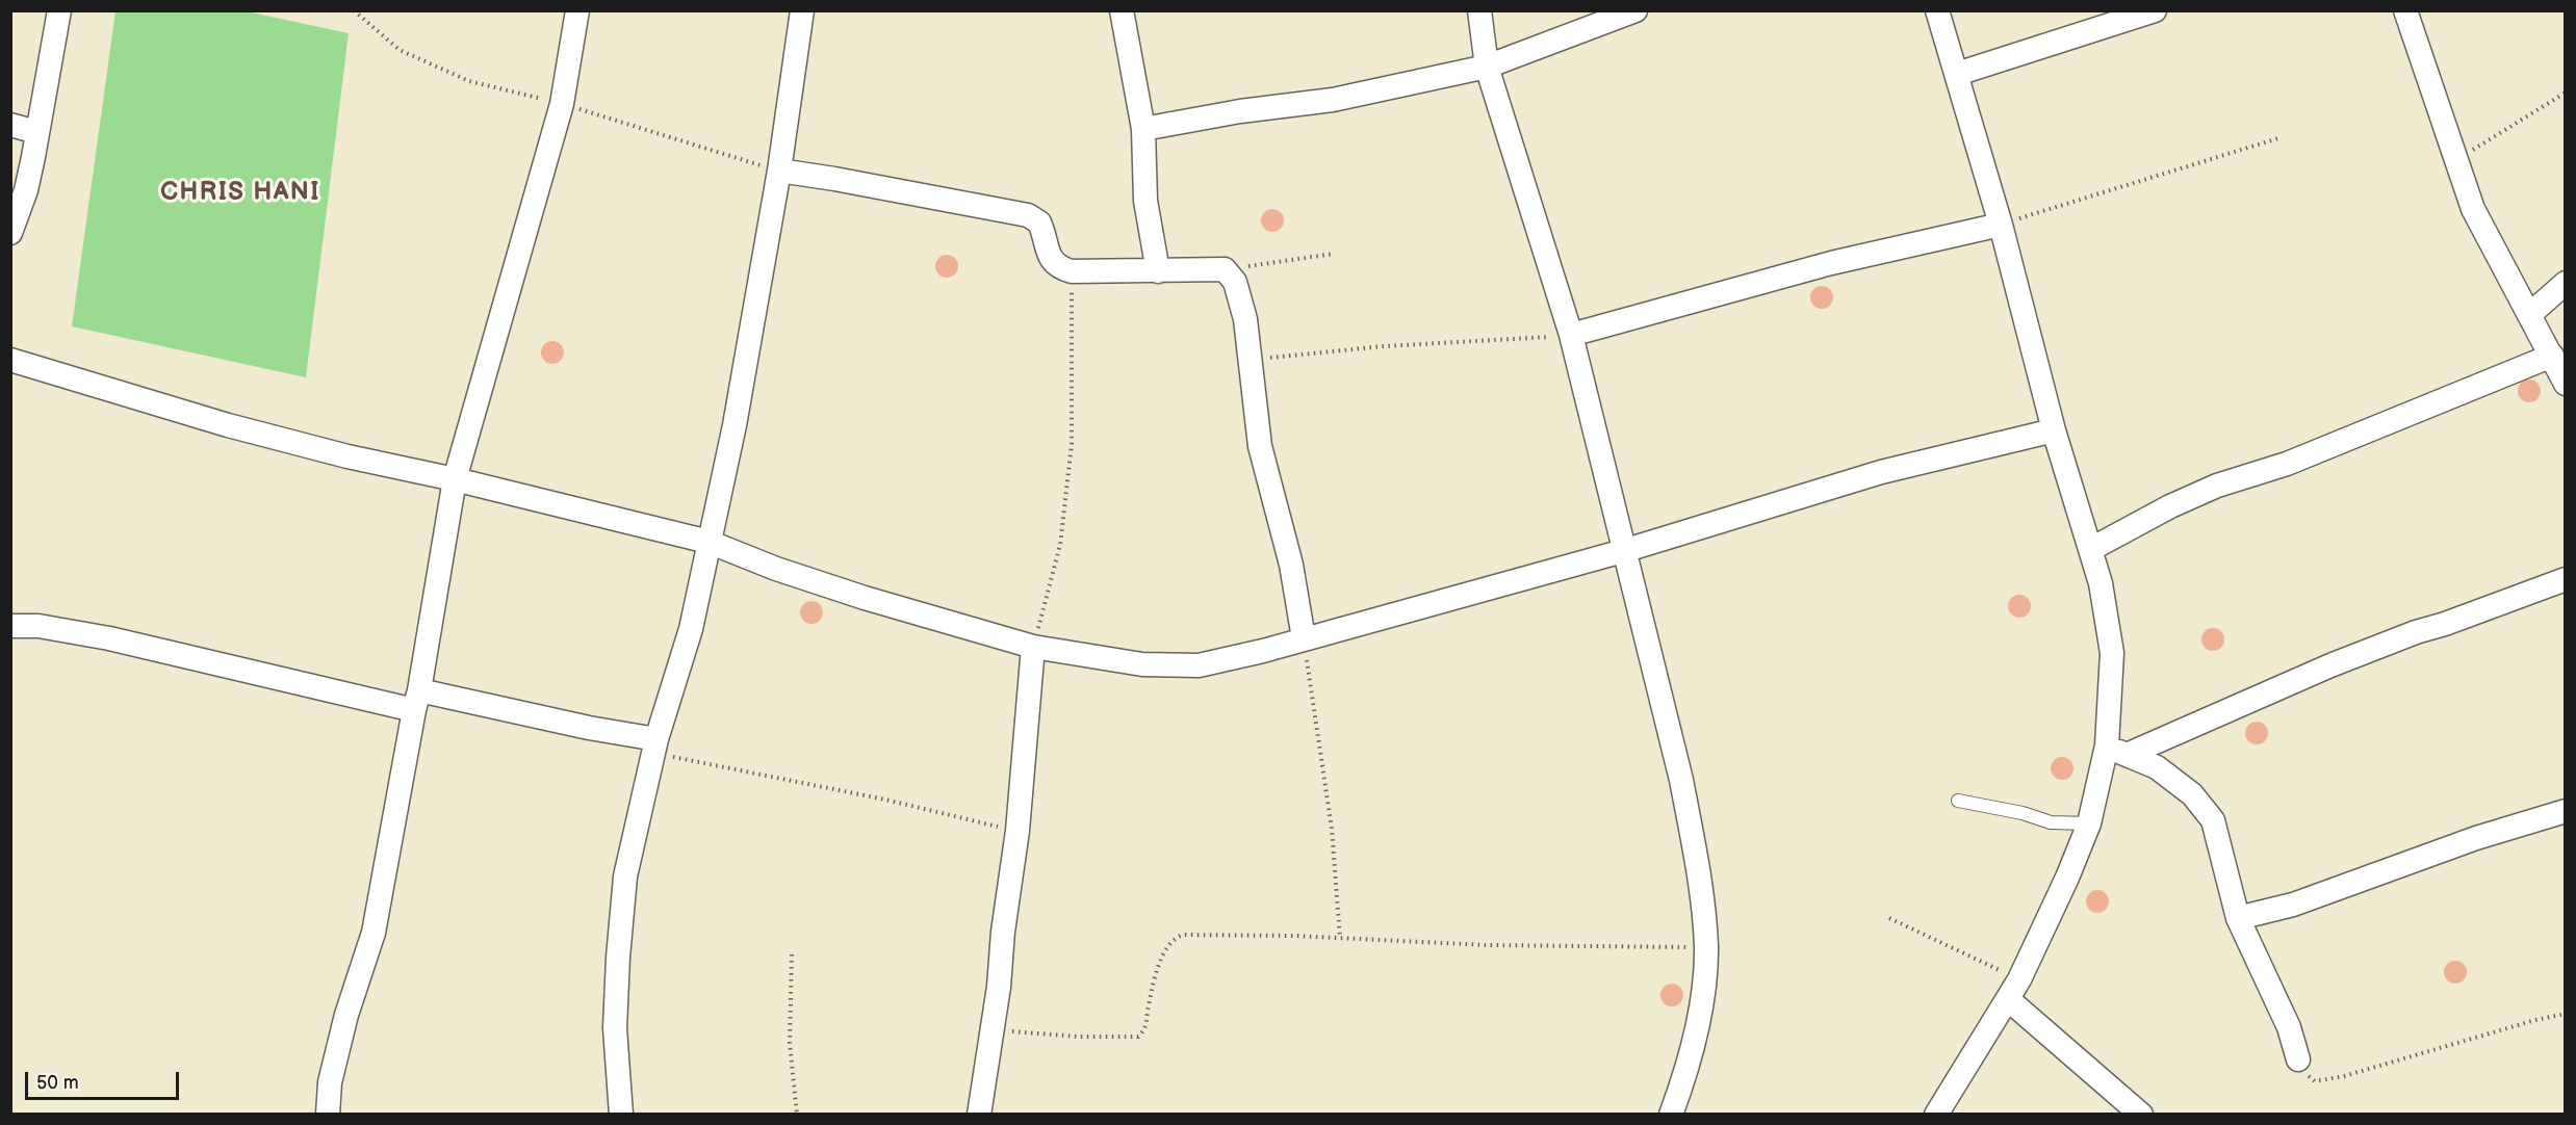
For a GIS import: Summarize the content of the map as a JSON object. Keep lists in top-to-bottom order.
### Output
{
  "districts": ["CHRIS HANI"],
  "scale_bar": "50 m"
}
